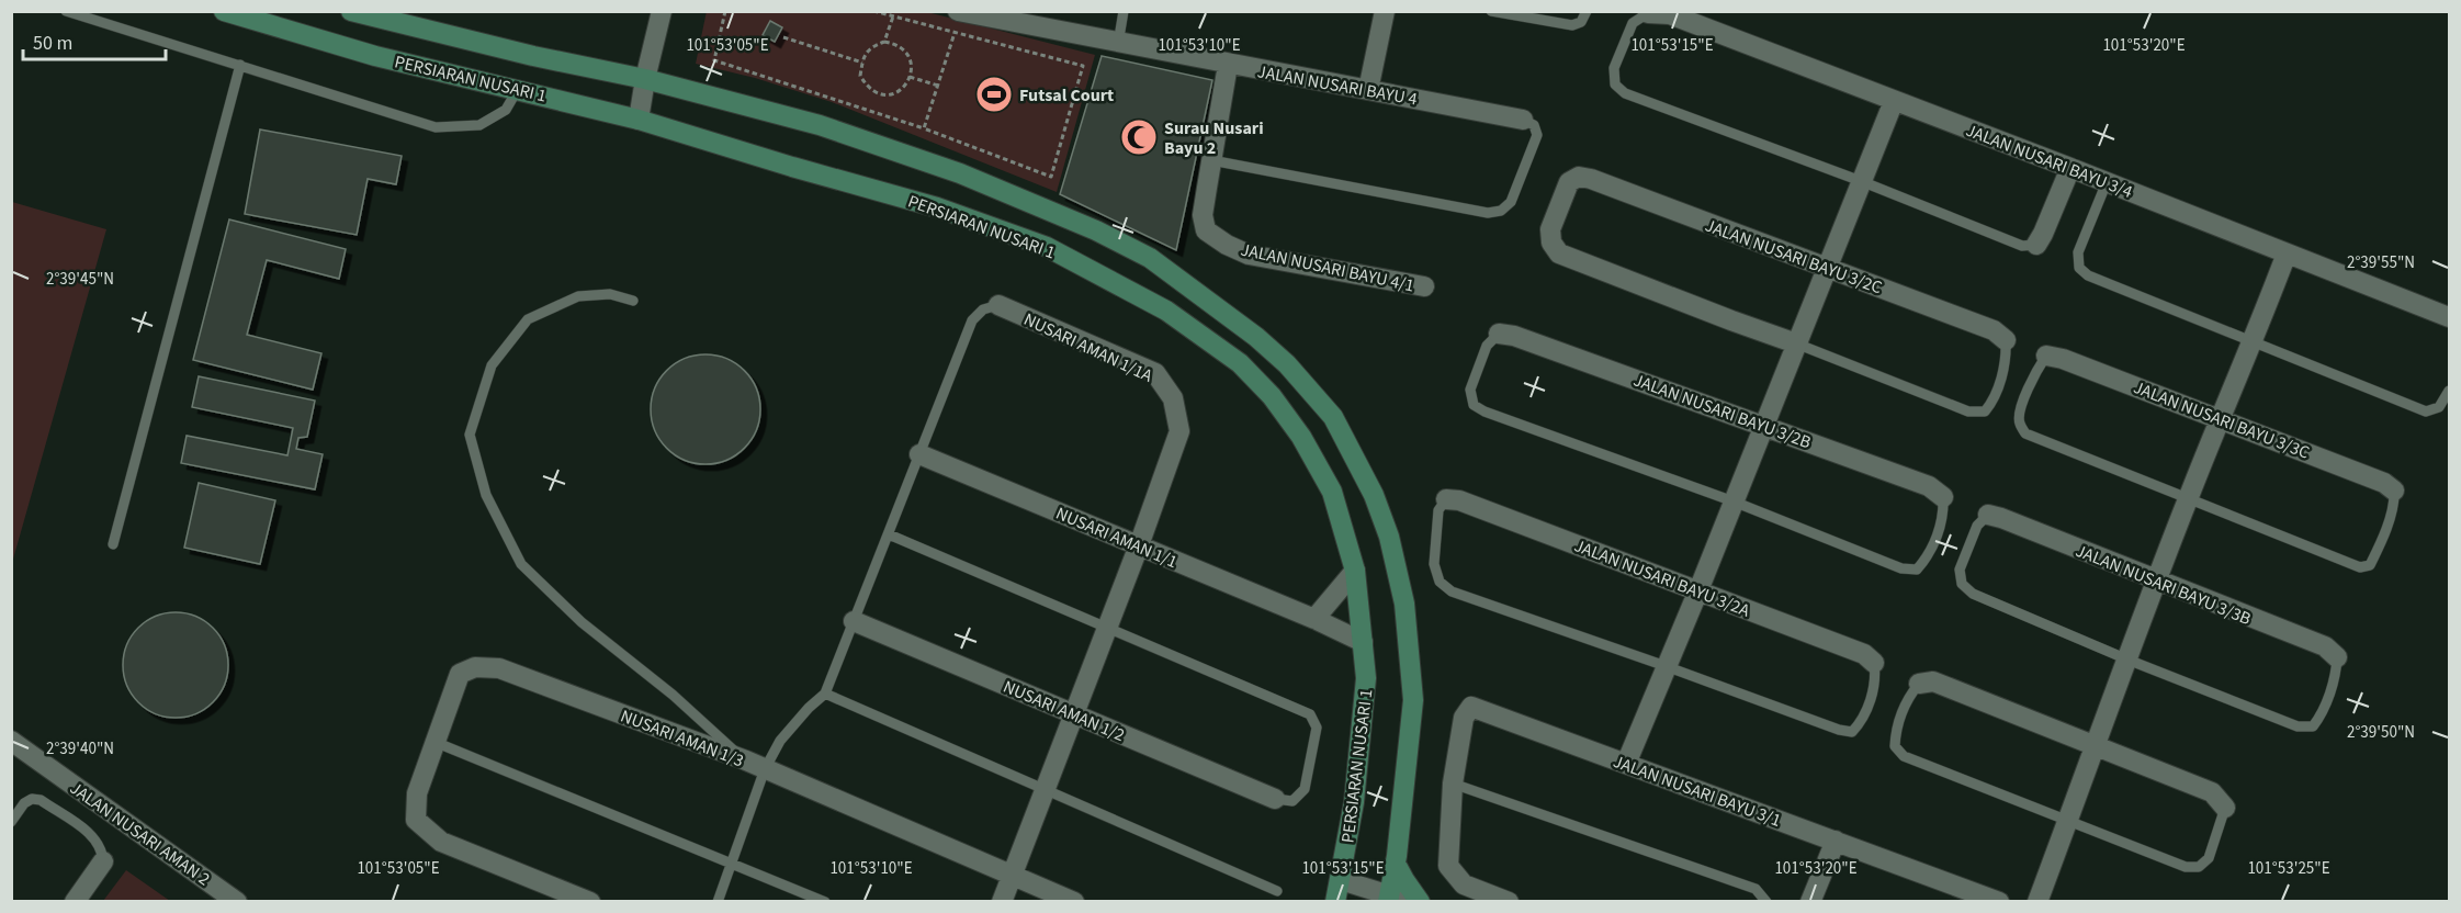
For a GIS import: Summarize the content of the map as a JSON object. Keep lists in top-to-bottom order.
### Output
{
  "streets": {
    "main road": ["PERSIARAN NUSARI 1"],
    "street": [
      "JALAN NUSARI BAYU 4",
      "JALAN NUSARI BAYU 3/4",
      "JALAN NUSARI BAYU 3/2C",
      "JALAN NUSARI BAYU 4/1",
      "NUSARI AMAN 1/1A",
      "JALAN NUSARI BAYU 3/2B",
      "JALAN NUSARI BAYU 3/3C",
      "NUSARI AMAN 1/1",
      "JALAN NUSARI BAYU 3/2A",
      "JALAN NUSARI BAYU 3/3B",
      "NUSARI AMAN 1/2",
      "NUSARI AMAN 1/3",
      "JALAN NUSARI BAYU 3/1",
      "JALAN NUSARI AMAN 2"
    ]
  },
  "crossings": [
    ["PERSIARAN NUSARI 1", "NUSARI AMAN 1/1"],
    ["JALAN NUSARI BAYU 4", "JALAN NUSARI BAYU 4/1"],
    ["NUSARI AMAN 1/1A", "NUSARI AMAN 1/1"],
    ["NUSARI AMAN 1/1A", "NUSARI AMAN 1/2"],
    ["NUSARI AMAN 1/1A", "NUSARI AMAN 1/3"]
  ],
  "places": {
    "sports": ["Futsal Court"],
    "mosque": ["Surau Nusari Bayu 2"]
  },
  "scale_bar": "50 m",
  "coordinates": [
    "101°53'20\"E",
    "101°53'05\"E",
    "101°53'10\"E",
    "101°53'15\"E",
    "2°39'55\"N",
    "2°39'45\"N",
    "2°39'50\"N",
    "2°39'40\"N",
    "101°53'25\"E"
  ]
}
